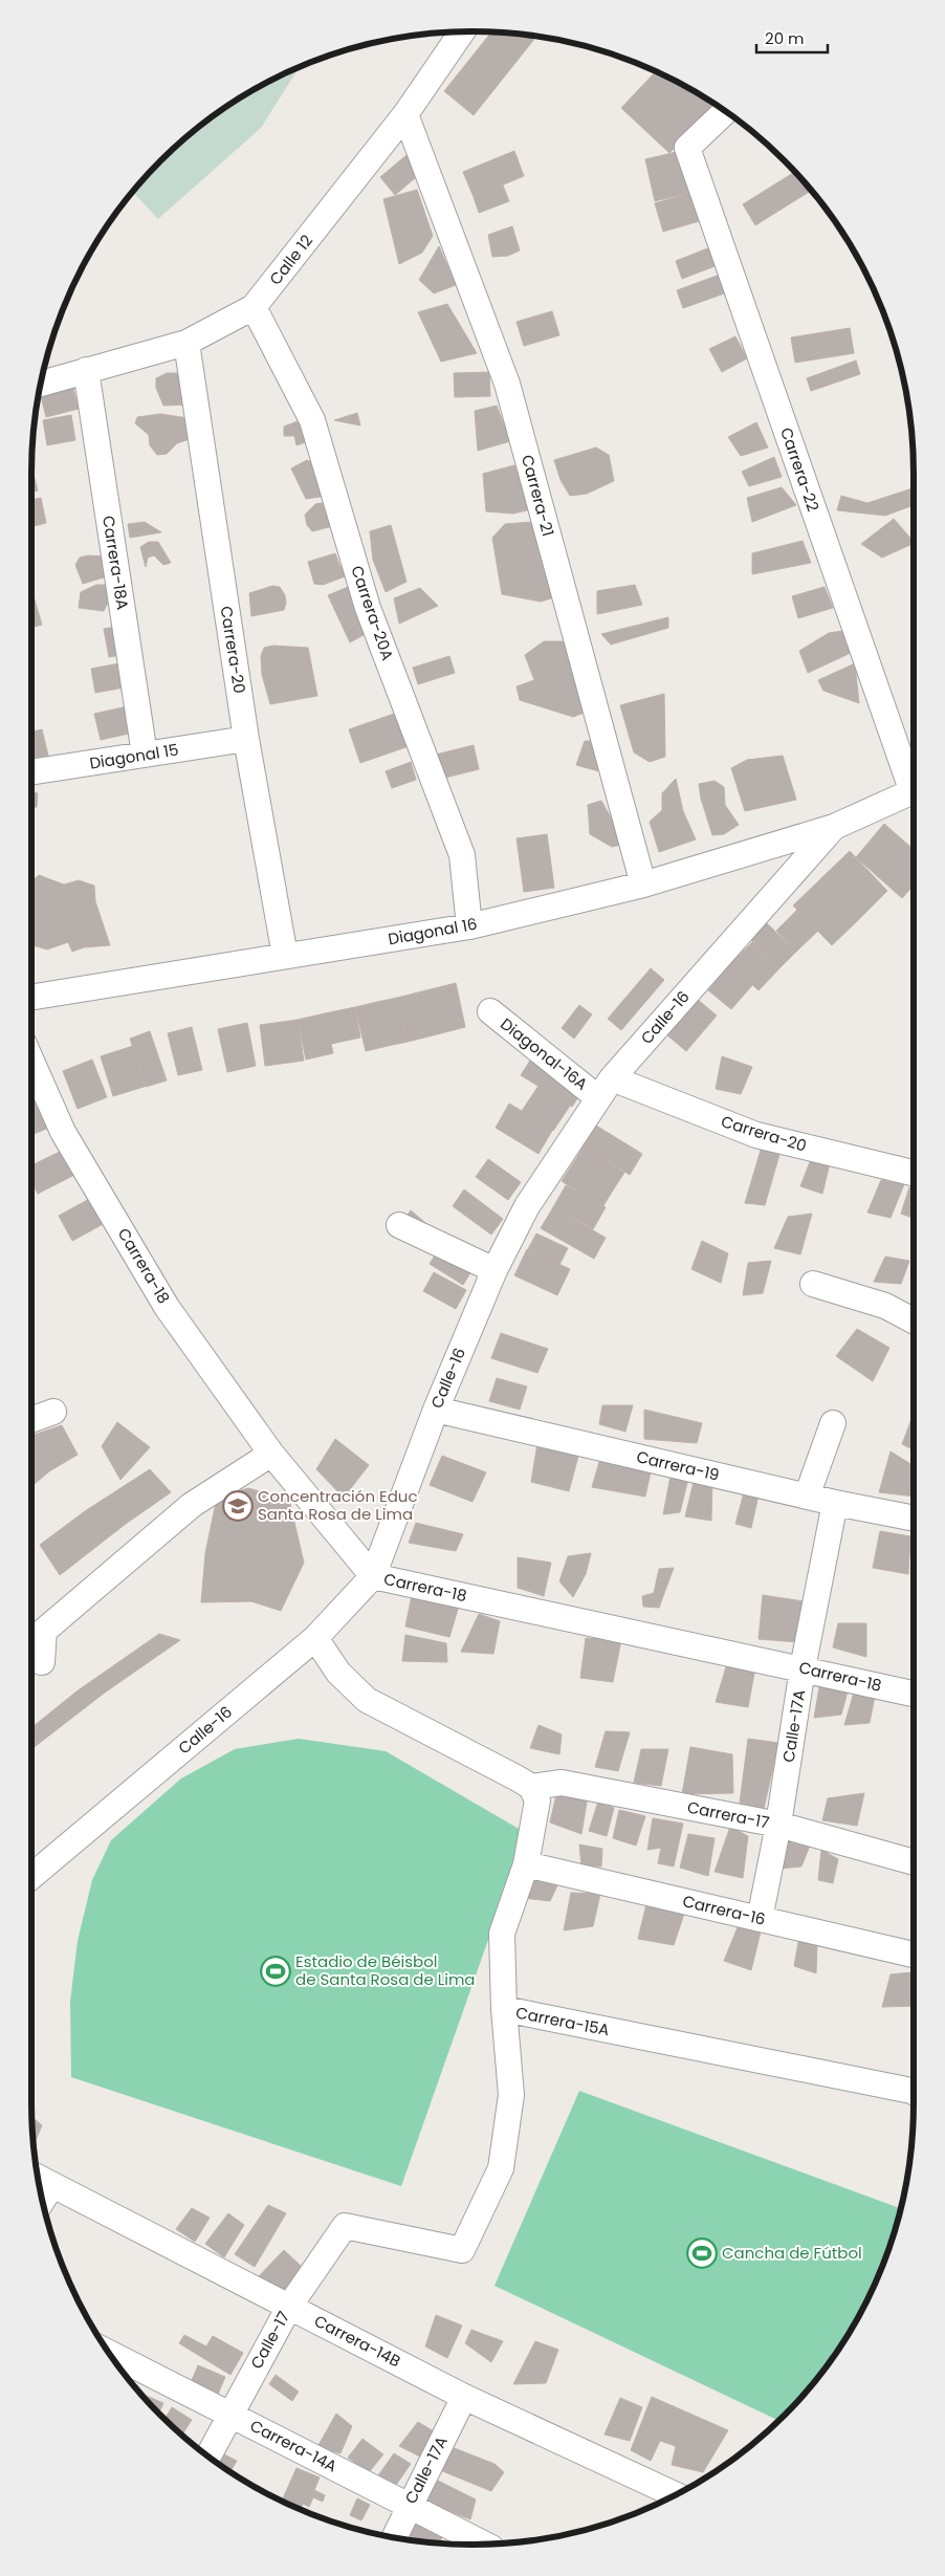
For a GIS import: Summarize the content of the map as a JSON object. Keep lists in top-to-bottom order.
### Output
{
  "streets": {
    "street": [
      "Calle 12",
      "Carrera-22",
      "Carrera-21",
      "Carrera-18A",
      "Carrera-20A",
      "Carrera-20",
      "Diagonal 15",
      "Diagonal 16",
      "Calle-16",
      "Diagonal-16A",
      "Carrera-18",
      "Carrera-19",
      "Calle-17A",
      "Carrera-17",
      "Carrera-16",
      "Carrera-15A",
      "Calle-17",
      "Carrera-14B",
      "Carrera-14A"
    ]
  },
  "crossings": [
    ["Calle 12", "Carrera-21"],
    ["Calle 12", "Carrera-18A"],
    ["Calle 12", "Carrera-20A"],
    ["Calle 12", "Carrera-20"],
    ["Carrera-21", "Diagonal 16"],
    ["Carrera-18A", "Diagonal 15"],
    ["Carrera-20A", "Diagonal 16"],
    ["Carrera-20", "Diagonal 15"],
    ["Carrera-20", "Diagonal 16"],
    ["Carrera-20", "Calle-16"],
    ["Carrera-20", "Diagonal-16A"],
    ["Diagonal 16", "Calle-16"],
    ["Calle-16", "Diagonal-16A"],
    ["Calle-16", "Carrera-18"],
    ["Calle-16", "Carrera-19"],
    ["Carrera-18", "Calle-17A"],
    ["Carrera-19", "Calle-17A"],
    ["Calle-17A", "Carrera-17"],
    ["Calle-17A", "Carrera-16"],
    ["Calle-17A", "Carrera-14B"],
    ["Calle-17A", "Carrera-14A"],
    ["Carrera-17", "Carrera-15A"],
    ["Carrera-16", "Carrera-15A"],
    ["Carrera-15A", "Calle-17"],
    ["Calle-17", "Carrera-14B"],
    ["Calle-17", "Carrera-14A"]
  ],
  "places": {
    "school or university": ["Concentración Educ Santa Rosa de Lima"],
    "sports": ["Estadio de Béisbol de Santa Rosa de Lima", "Cancha de Fútbol"]
  },
  "scale_bar": "20 m"
}
